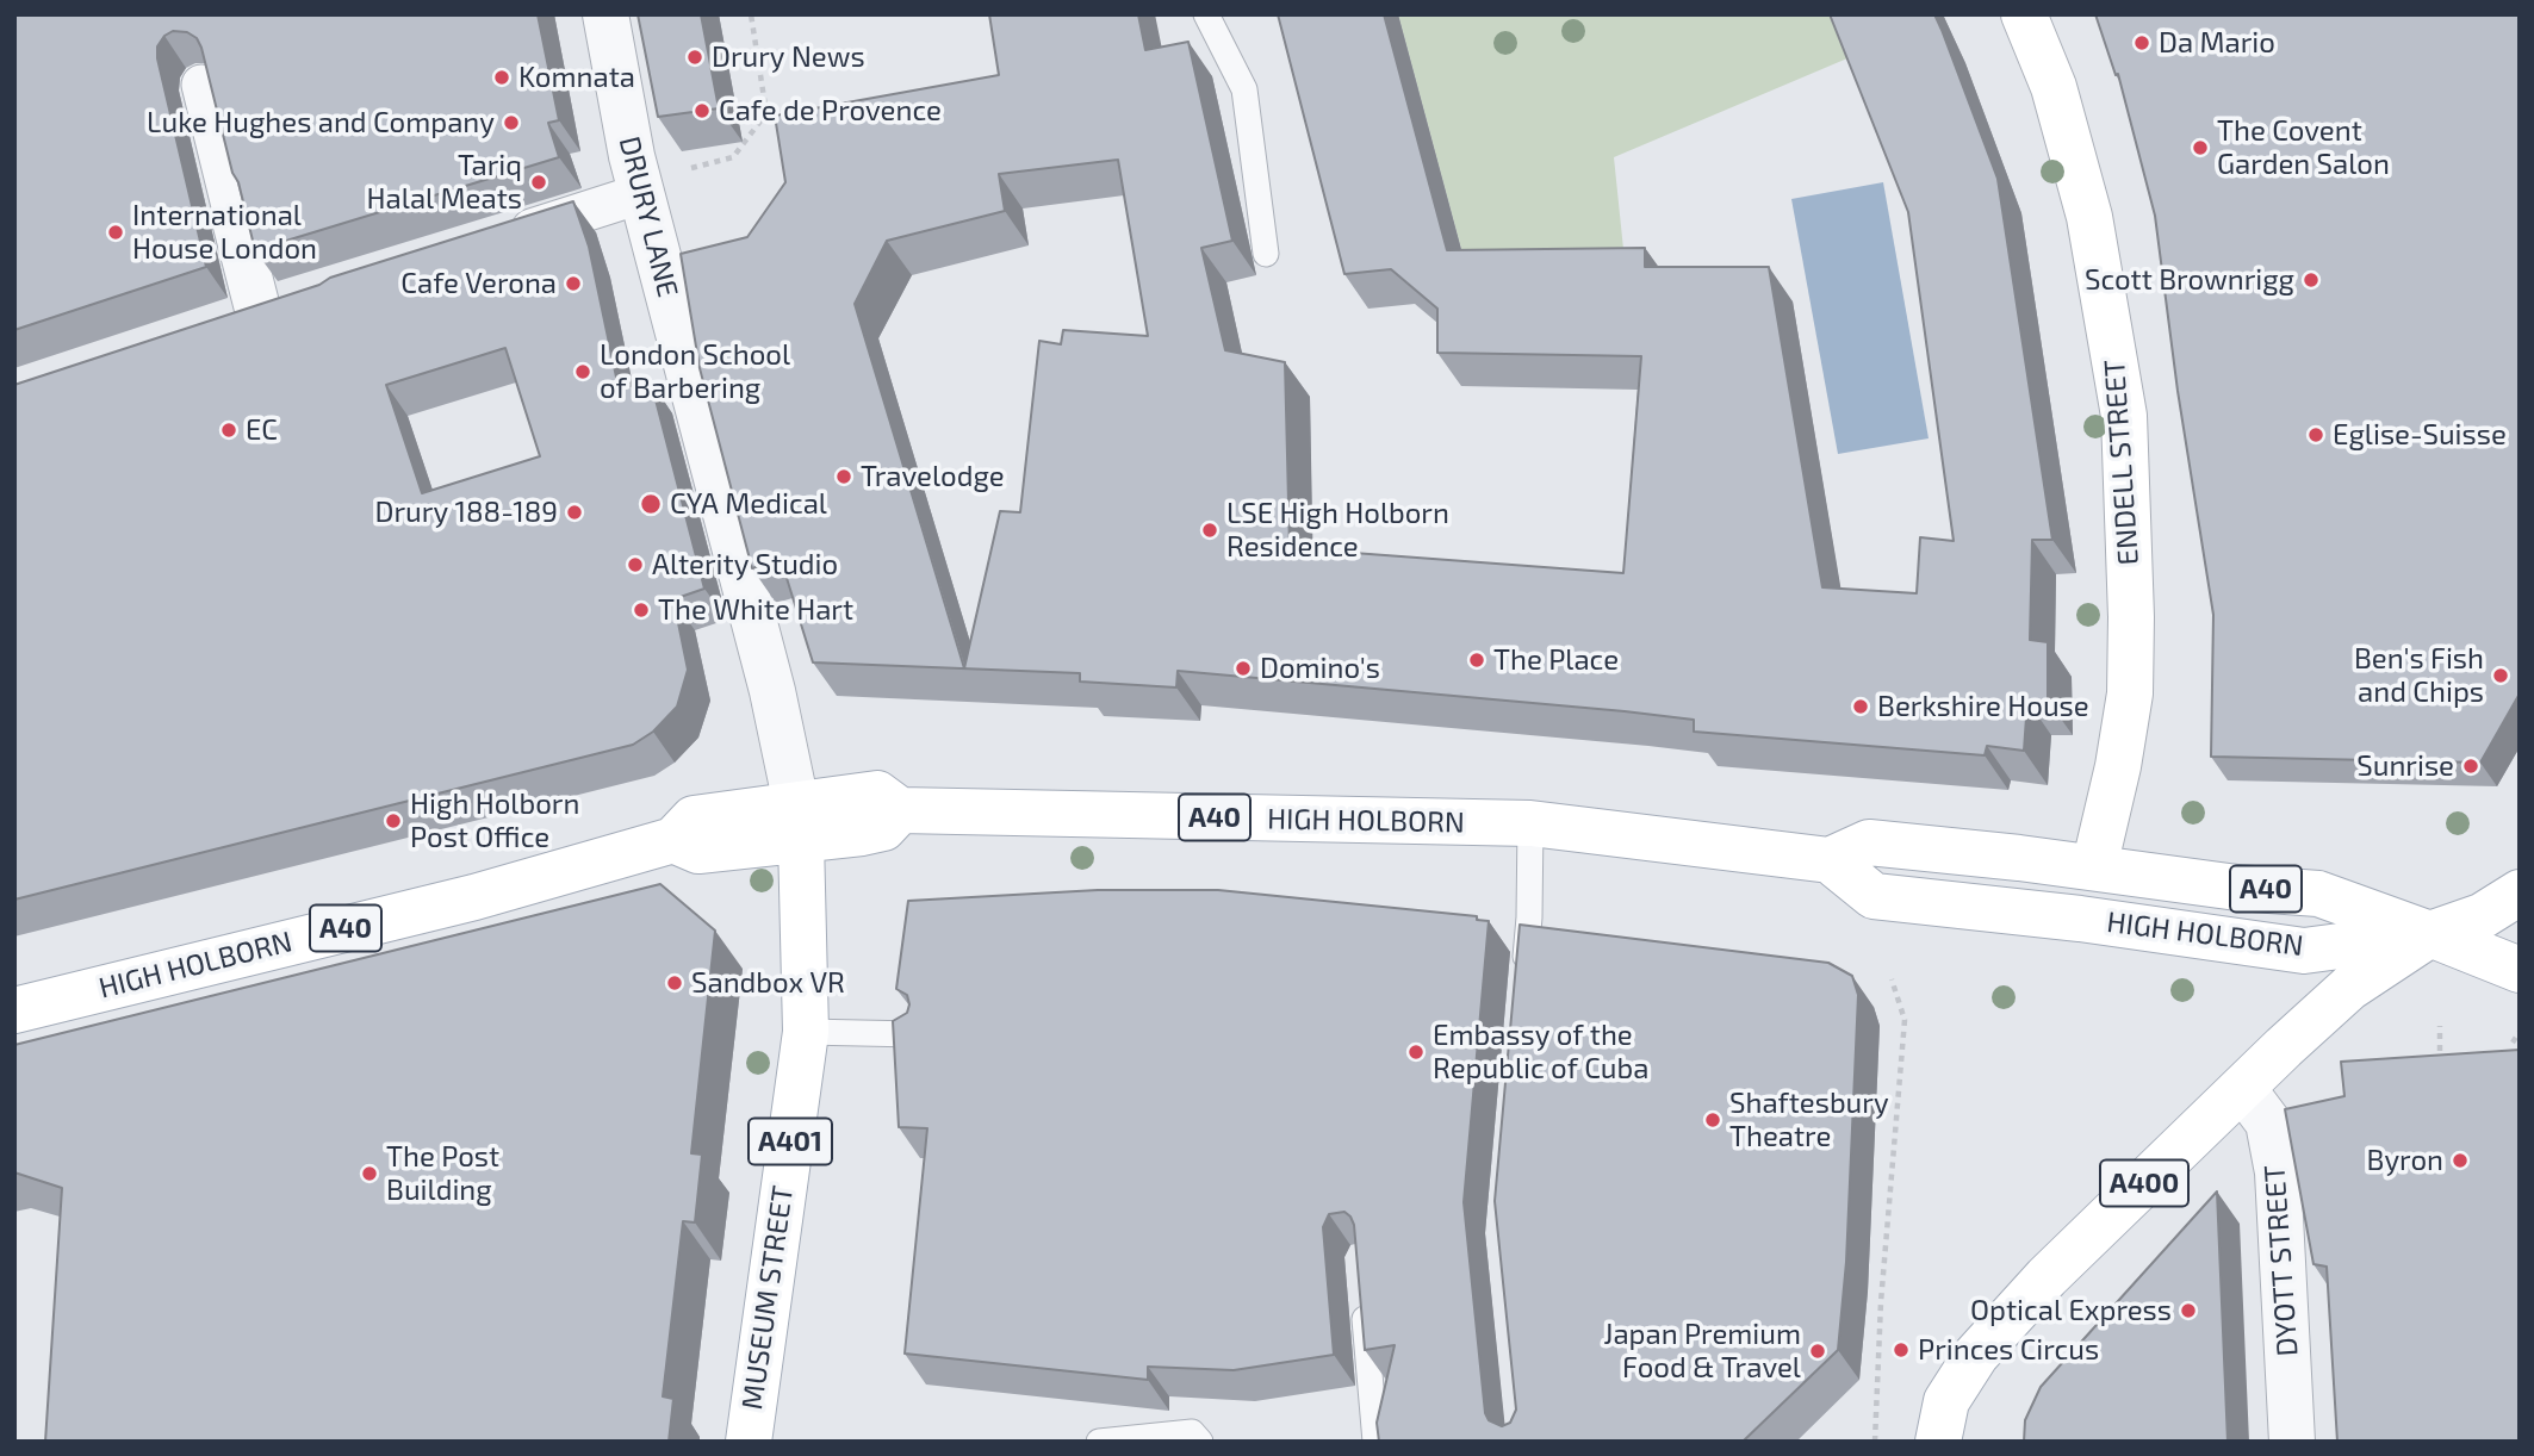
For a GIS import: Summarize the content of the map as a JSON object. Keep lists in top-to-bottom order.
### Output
{
  "streets": {
    "main road": [
      "ENDELL STREET",
      "A40",
      "HIGH HOLBORN",
      "A401",
      "A400",
      "MUSEUM STREET"
    ],
    "street": ["DRURY LANE", "DYOTT STREET"]
  },
  "crossings": [
    ["DRURY LANE", "HIGH HOLBORN"],
    ["DRURY LANE", "MUSEUM STREET"],
    ["ENDELL STREET", "HIGH HOLBORN"],
    ["A40", "HIGH HOLBORN"],
    ["A40", "A400"],
    ["HIGH HOLBORN", "A400"],
    ["HIGH HOLBORN", "MUSEUM STREET"],
    ["A400", "DYOTT STREET"]
  ],
  "places": [
    "Da Mario",
    "Drury News",
    "Komnata",
    "Cafe de Provence",
    "Luke Hughes and Company",
    "The Covent Garden Salon",
    "Tariq Halal Meats",
    "International House London",
    "Scott Brownrigg",
    "Cafe Verona",
    "London School of Barbering",
    "EC",
    "Eglise-Suisse",
    "Travelodge",
    "CYA Medical",
    "Drury 188-189",
    "LSE High Holborn Residence",
    "Alterity Studio",
    "The White Hart",
    "The Place",
    "Domino's",
    "Ben's Fish and Chips",
    "Berkshire House",
    "Sunrise",
    "High Holborn Post Office",
    "Sandbox VR",
    "Embassy of the Republic of Cuba",
    "Shaftesbury Theatre",
    "Byron",
    "The Post Building",
    "Optical Express",
    "Princes Circus",
    "Japan Premium Food & Travel"
  ]
}
